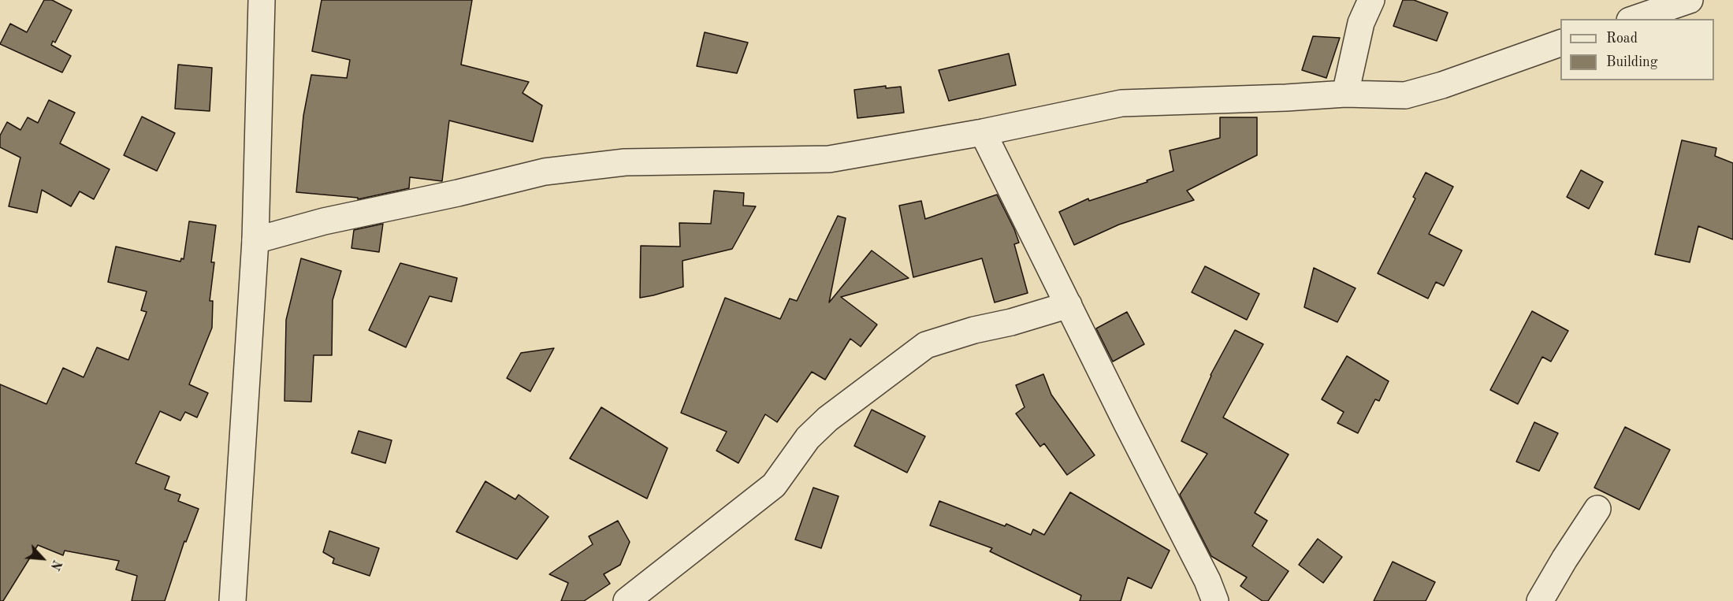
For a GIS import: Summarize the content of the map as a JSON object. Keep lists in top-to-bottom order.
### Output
{
  "legend": ["Road", "Building"],
  "north": "bottom right"
}
